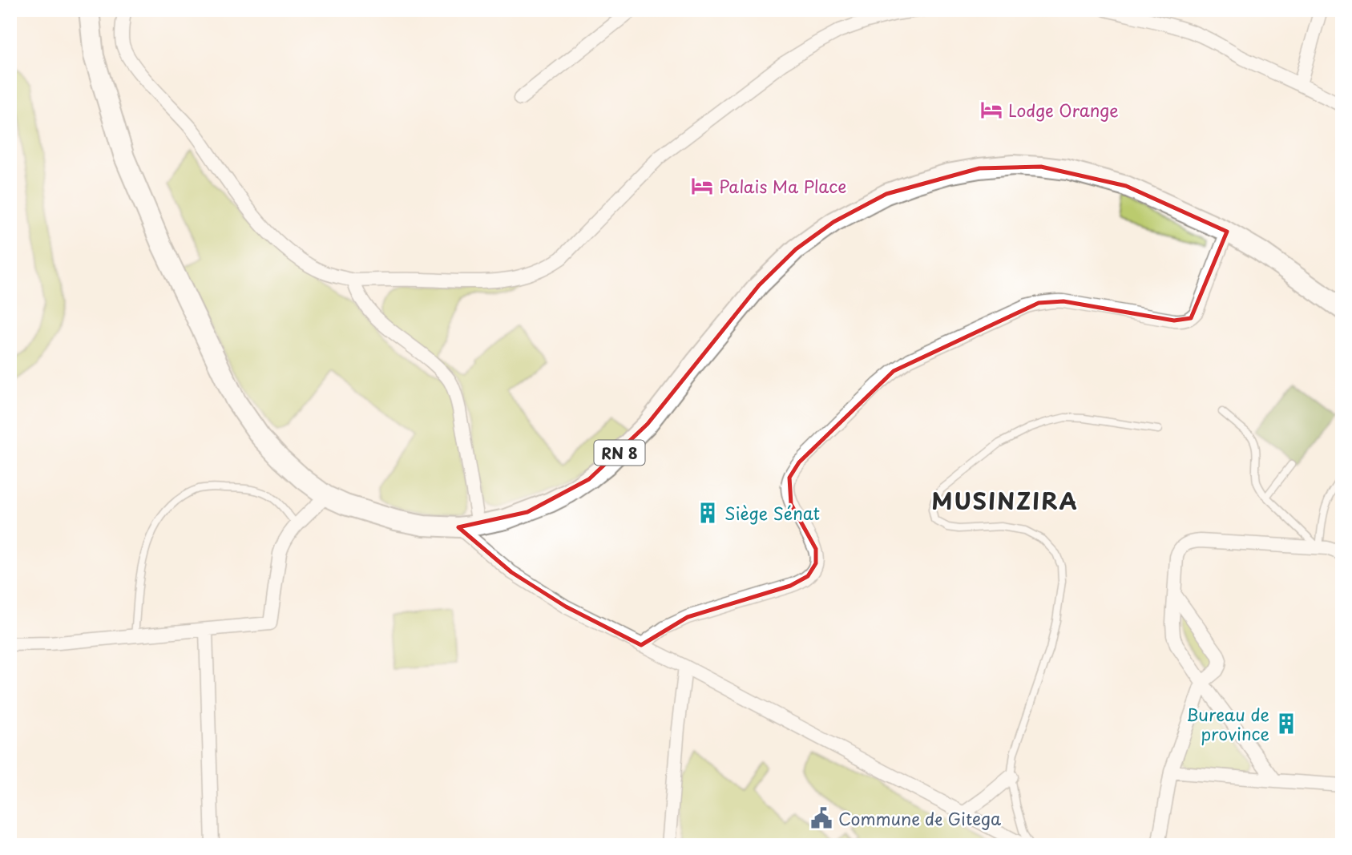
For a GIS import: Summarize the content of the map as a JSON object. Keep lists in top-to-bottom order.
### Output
{
  "streets": {
    "main road": ["RN 8"]
  },
  "districts": ["MUSINZIRA"],
  "places": {
    "hotel": ["Lodge Orange", "Palais Ma Place"],
    "building": ["Siège Sénat", "Bureau de province"],
    "public building": ["Commune de Gitega"]
  }
}
